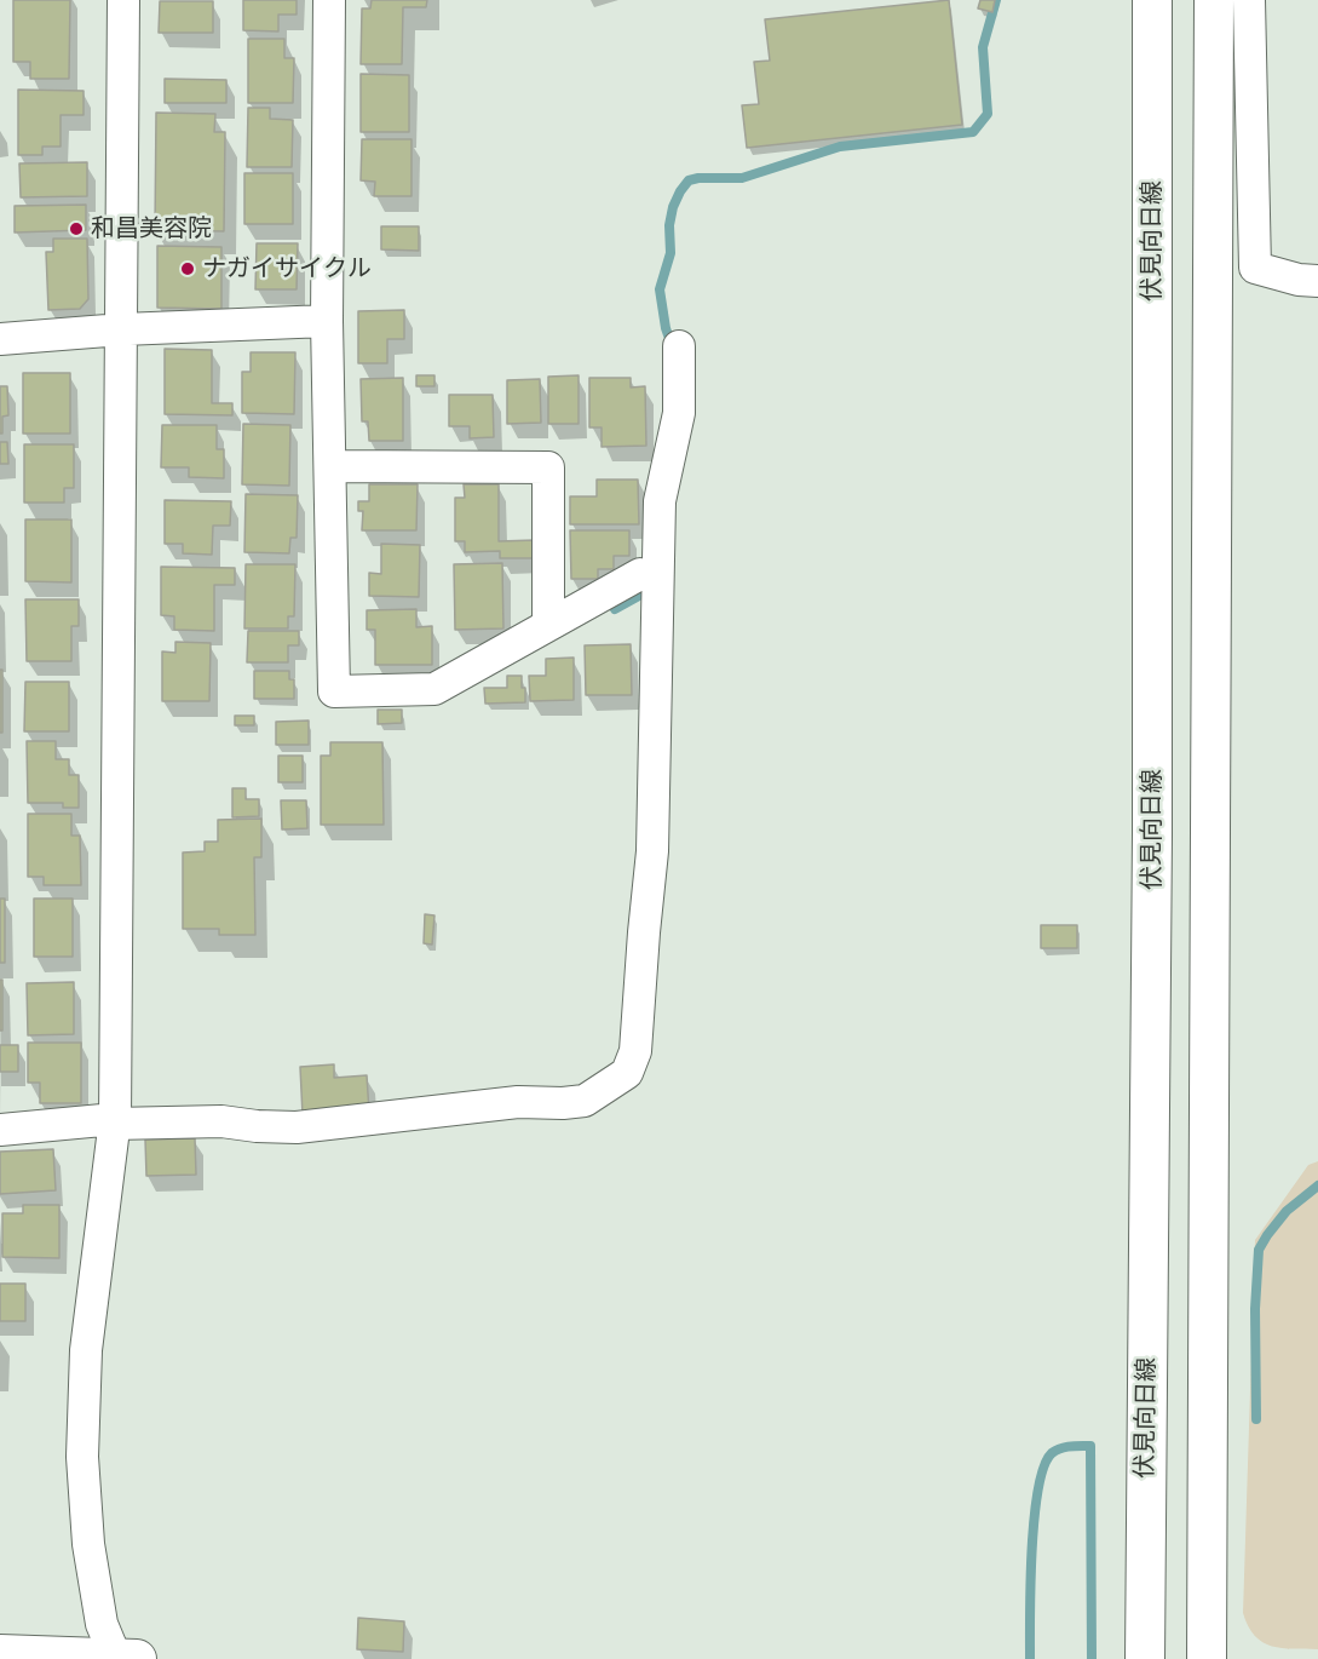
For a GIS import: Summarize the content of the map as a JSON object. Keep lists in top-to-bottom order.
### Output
{
  "streets": {
    "street": ["伏見向日線"]
  },
  "places": ["和昌美容院", "ナガイサイクル"]
}
